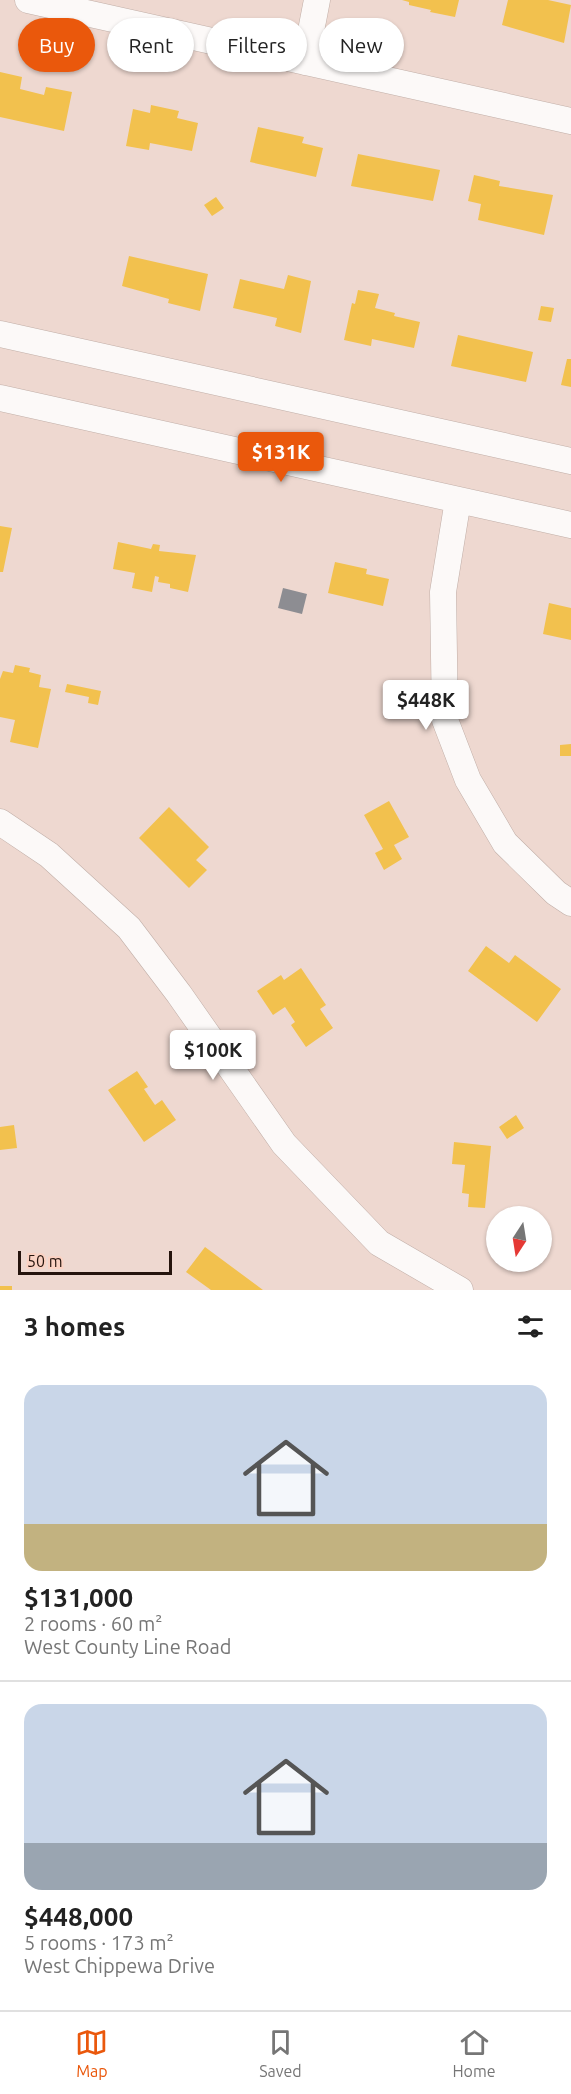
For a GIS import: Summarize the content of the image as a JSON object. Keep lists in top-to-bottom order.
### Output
{
  "scale_bar": "50 m",
  "north": "bottom",
  "page": {
    "chip": [
      "Buy",
      "Rent",
      "Filters",
      "New"
    ],
    "price": ["$131K", "$448K", "$100K"],
    "scale": "50 m",
    "heading": "3 homes",
    "list": [
      {
        "name": "$131,000",
        "note": "2 rooms · 60 m² · West County Line Road"
      },
      {
        "name": "$448,000",
        "note": "5 rooms · 173 m² · West Chippewa Drive"
      }
    ],
    "tabs": ["Map", "Saved", "Home"]
  }
}
